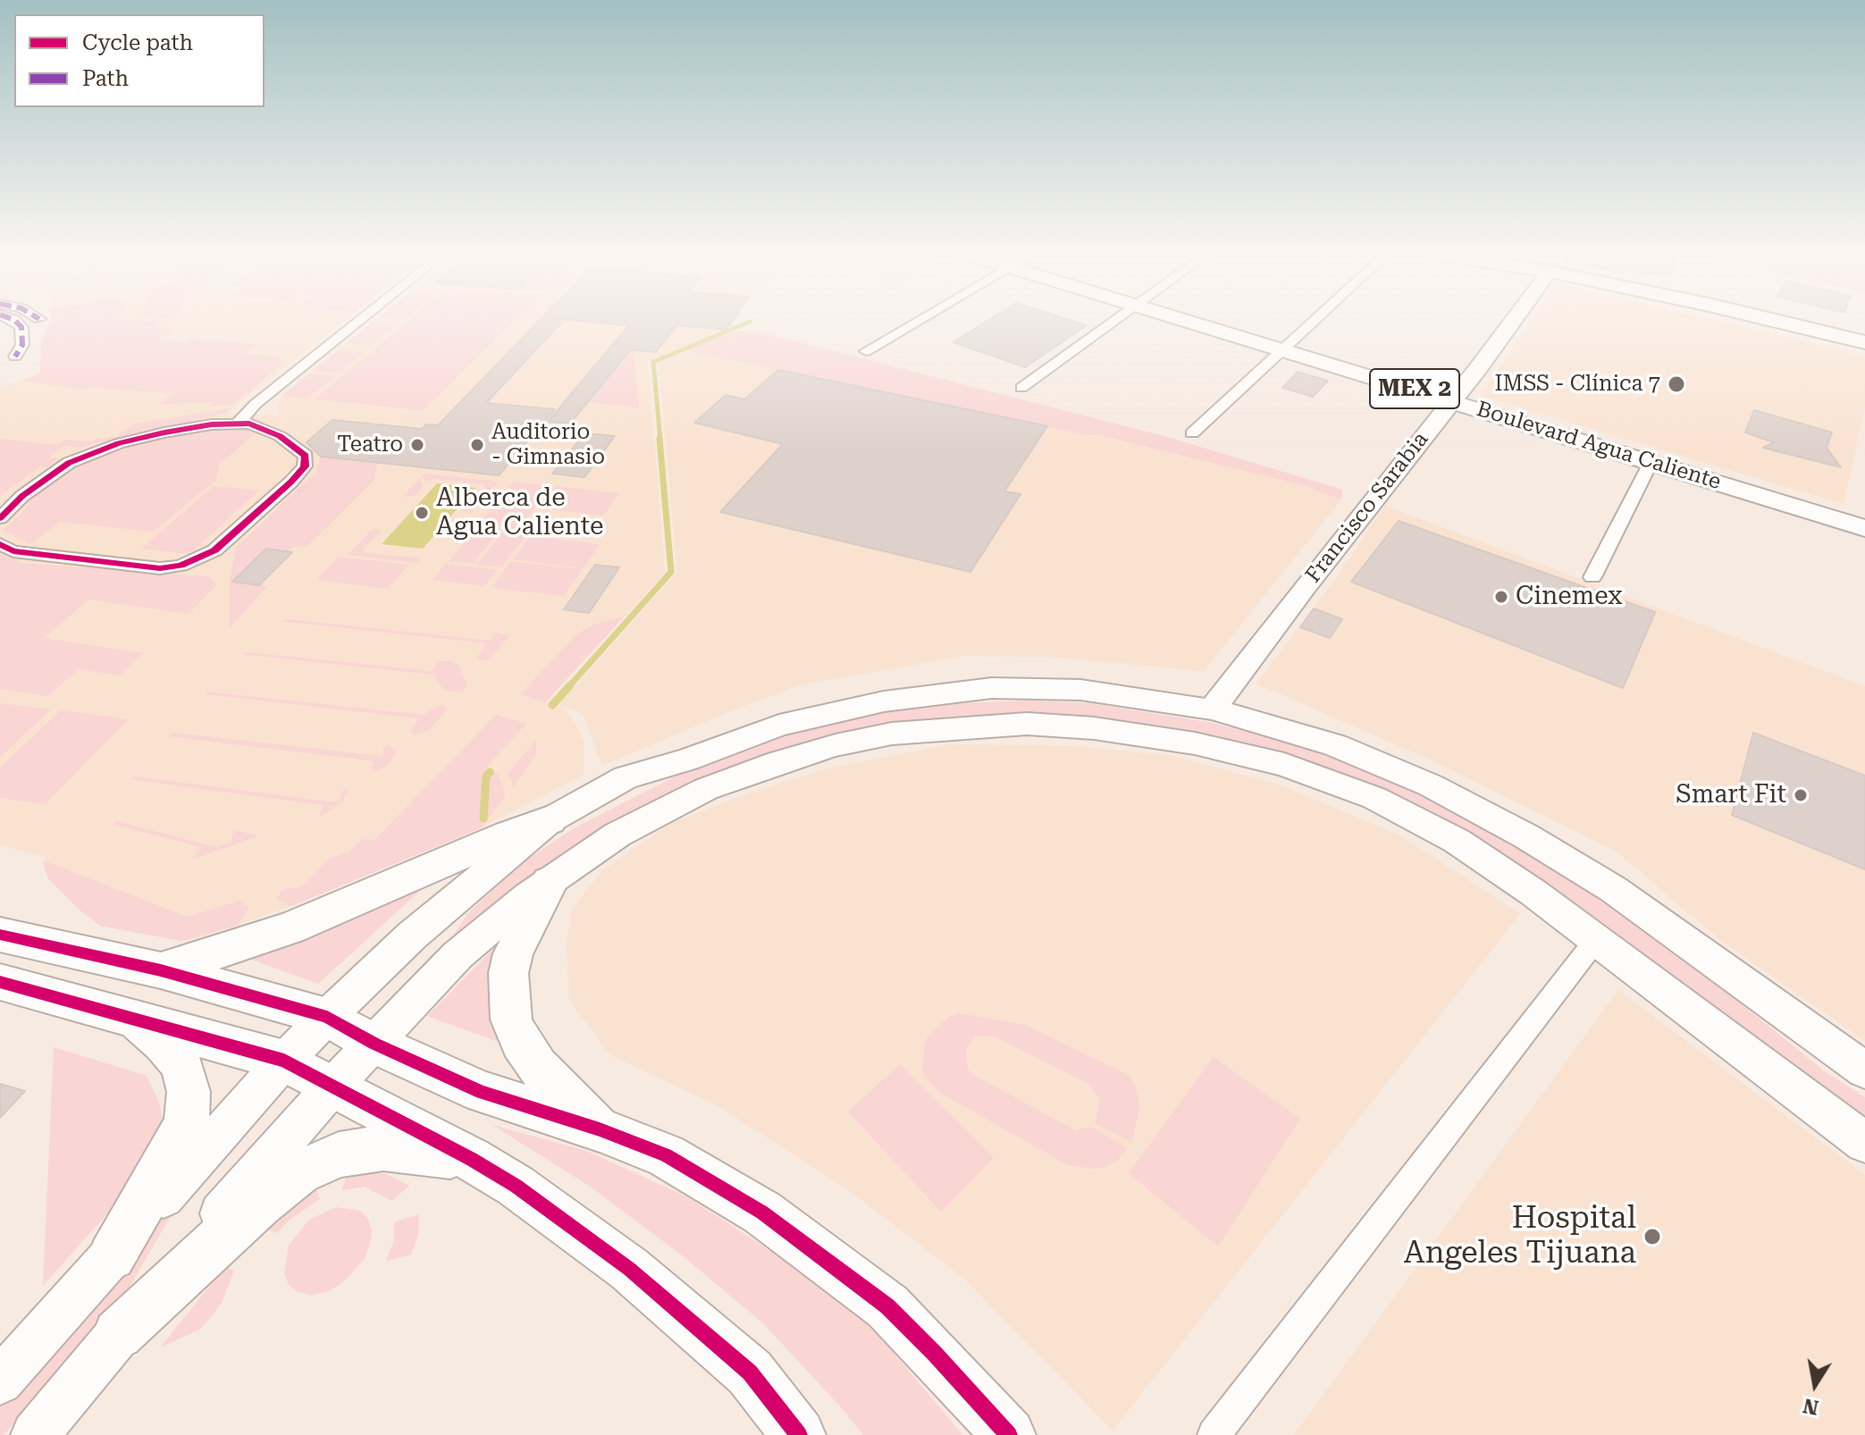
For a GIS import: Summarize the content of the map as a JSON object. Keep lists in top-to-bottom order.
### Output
{
  "streets": {
    "main road": ["MEX 2", "Boulevard Agua Caliente", "Francisco Sarabia"]
  },
  "crossings": [
    ["Boulevard Agua Caliente", "Francisco Sarabia"]
  ],
  "places": [
    "IMSS - Clínica 7",
    "Teatro",
    "Auditorio - Gimnasio",
    "Alberca de Agua Caliente",
    "Cinemex",
    "Smart Fit",
    "Hospital Angeles Tijuana"
  ],
  "legend": ["Cycle path", "Path"],
  "north": "bottom"
}
